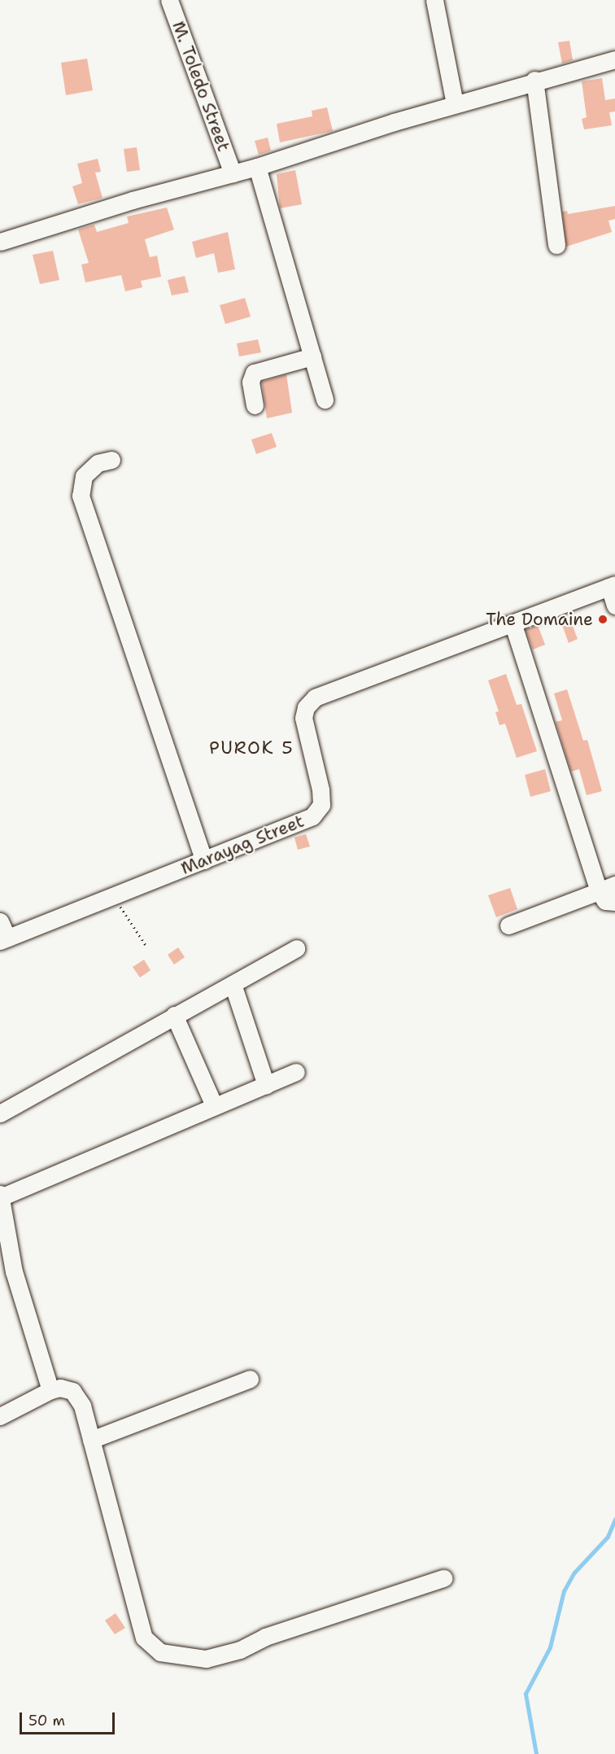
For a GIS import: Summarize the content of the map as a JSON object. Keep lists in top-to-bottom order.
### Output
{
  "streets": {
    "street": ["M. Toledo Street", "Marayag Street"]
  },
  "districts": ["PUROK 5"],
  "places": ["The Domaine"],
  "scale_bar": "50 m"
}
